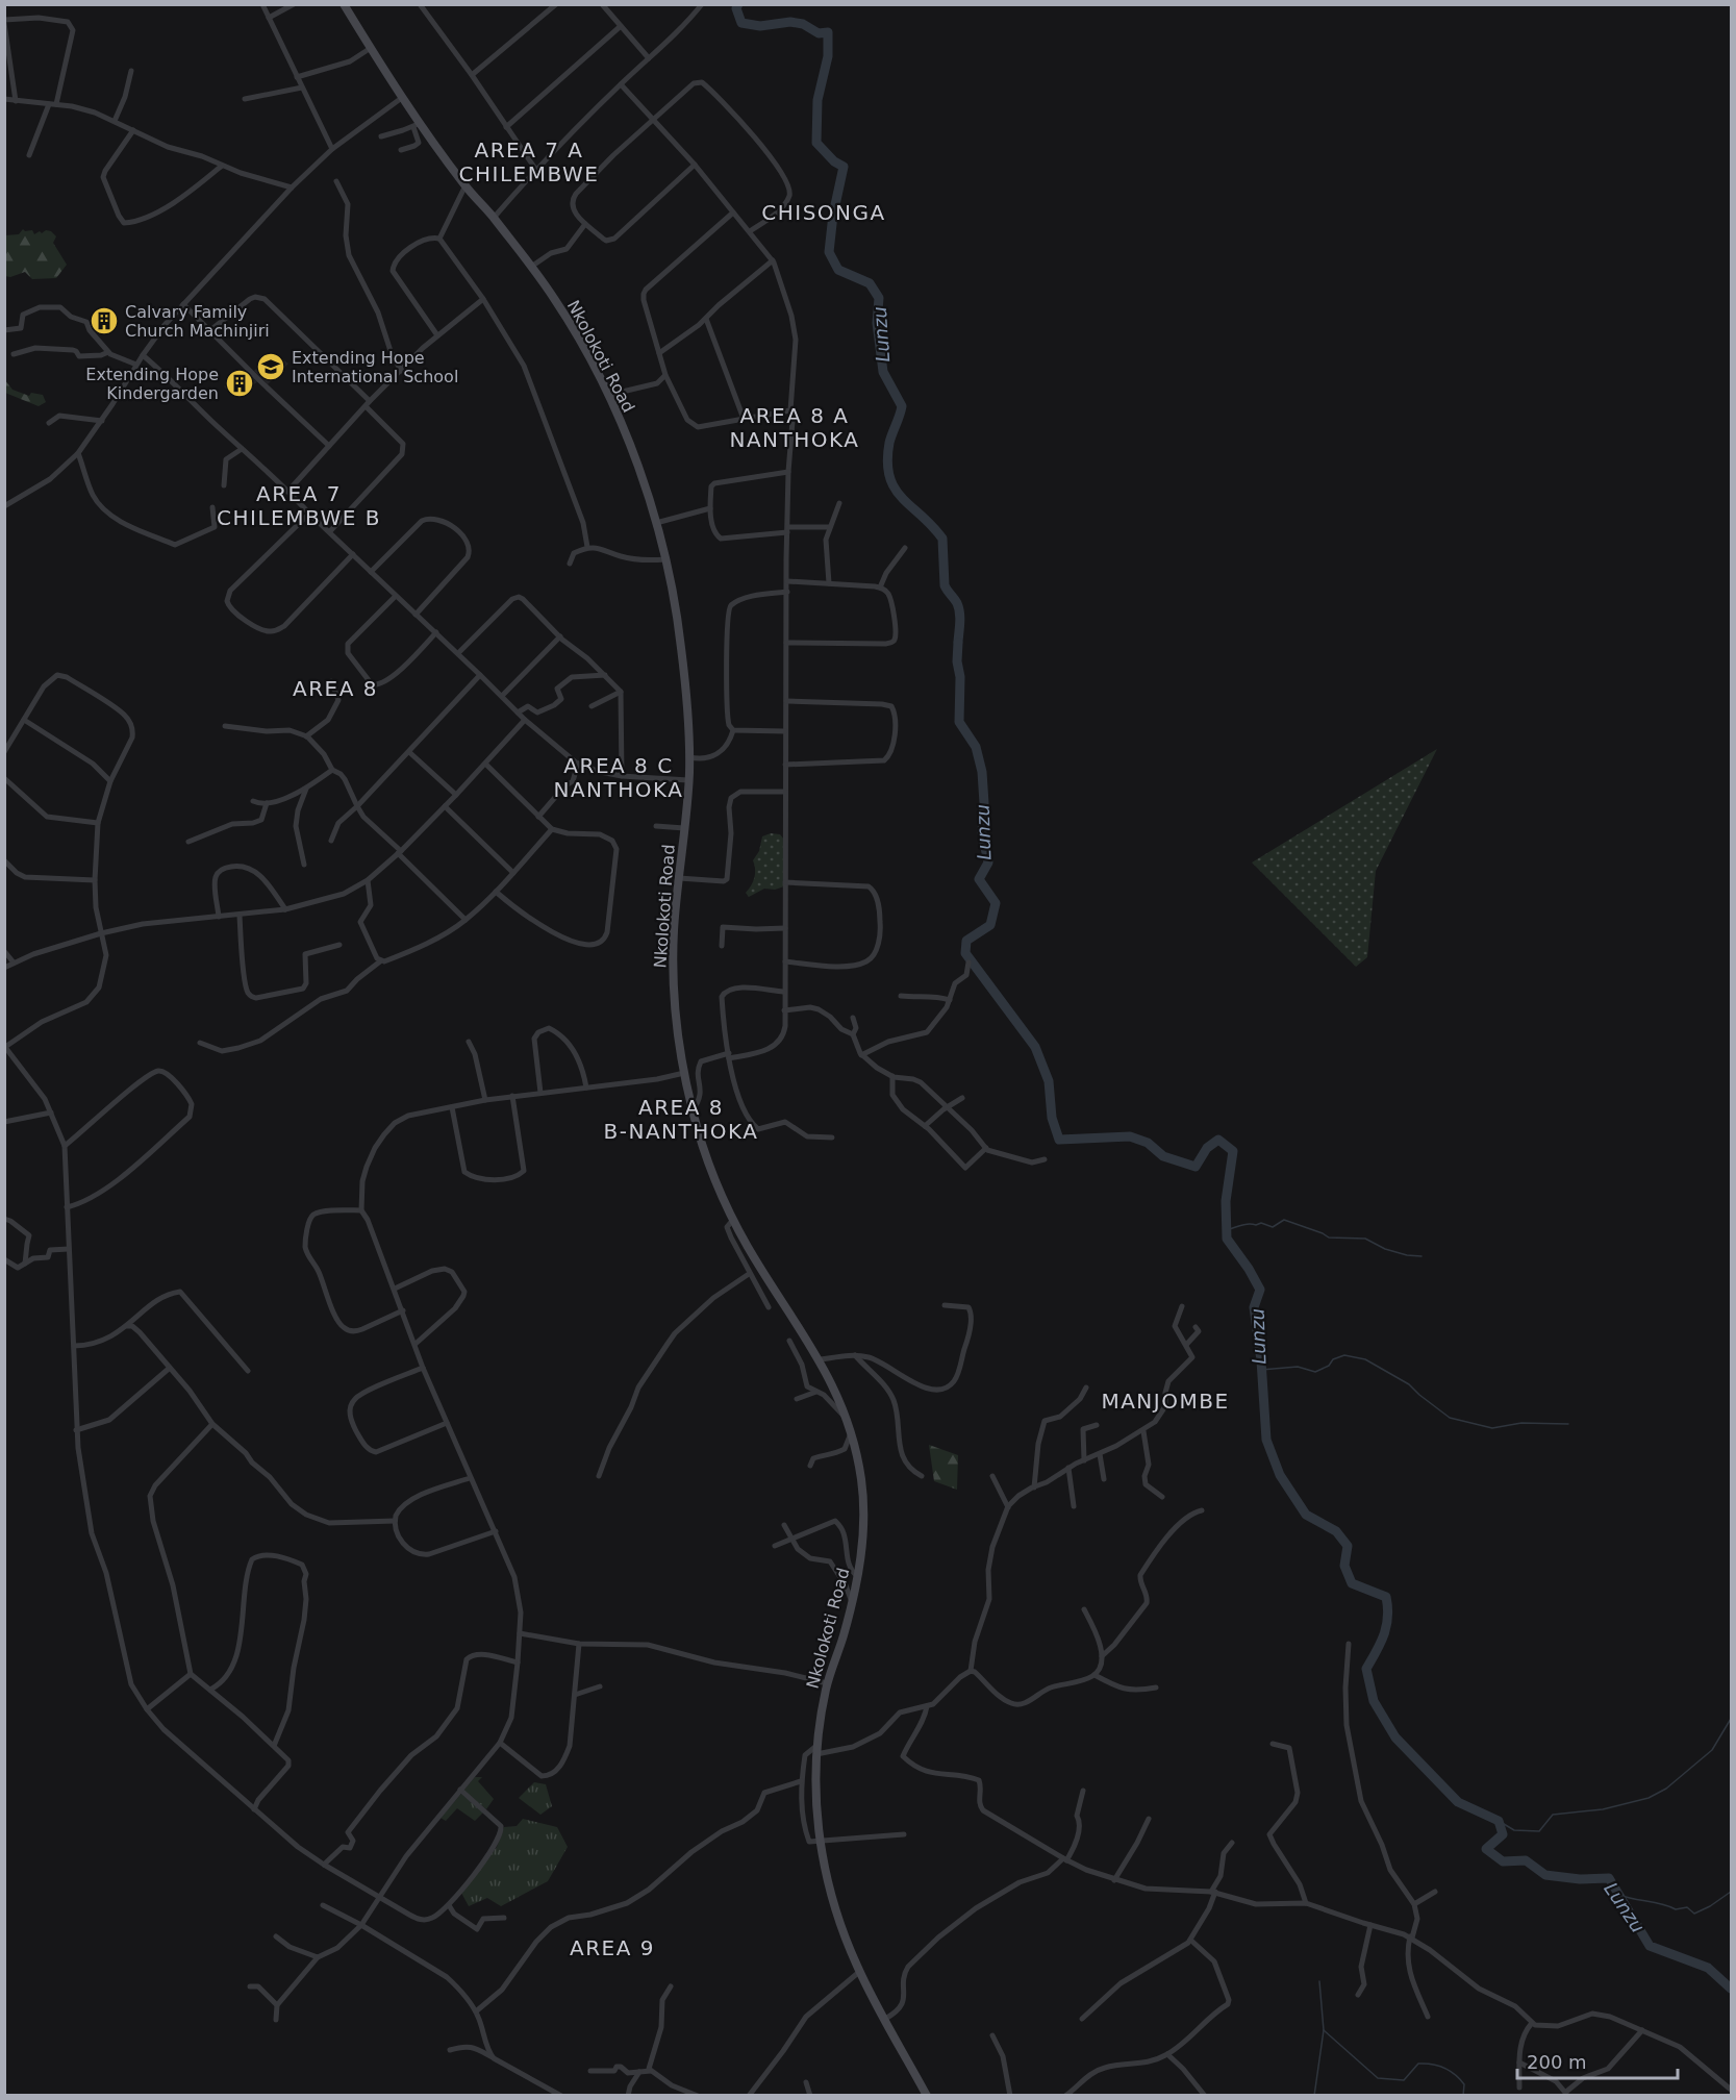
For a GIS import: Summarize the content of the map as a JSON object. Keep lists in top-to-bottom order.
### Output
{
  "streets": {
    "main road": ["Nkolokoti Road"]
  },
  "districts": [
    "AREA 7 A CHILEMBWE",
    "CHISONGA",
    "AREA 8 A NANTHOKA",
    "AREA 7 CHILEMBWE B",
    "AREA 8",
    "AREA 8 C NANTHOKA",
    "AREA 8 B-NANTHOKA",
    "MANJOMBE",
    "AREA 9"
  ],
  "water": ["Lunzu"],
  "places": {
    "building": ["Calvary Family Church Machinjiri", "Extending Hope Kindergarden"],
    "school or university": ["Extending Hope International School"]
  },
  "scale_bar": "200 m"
}
